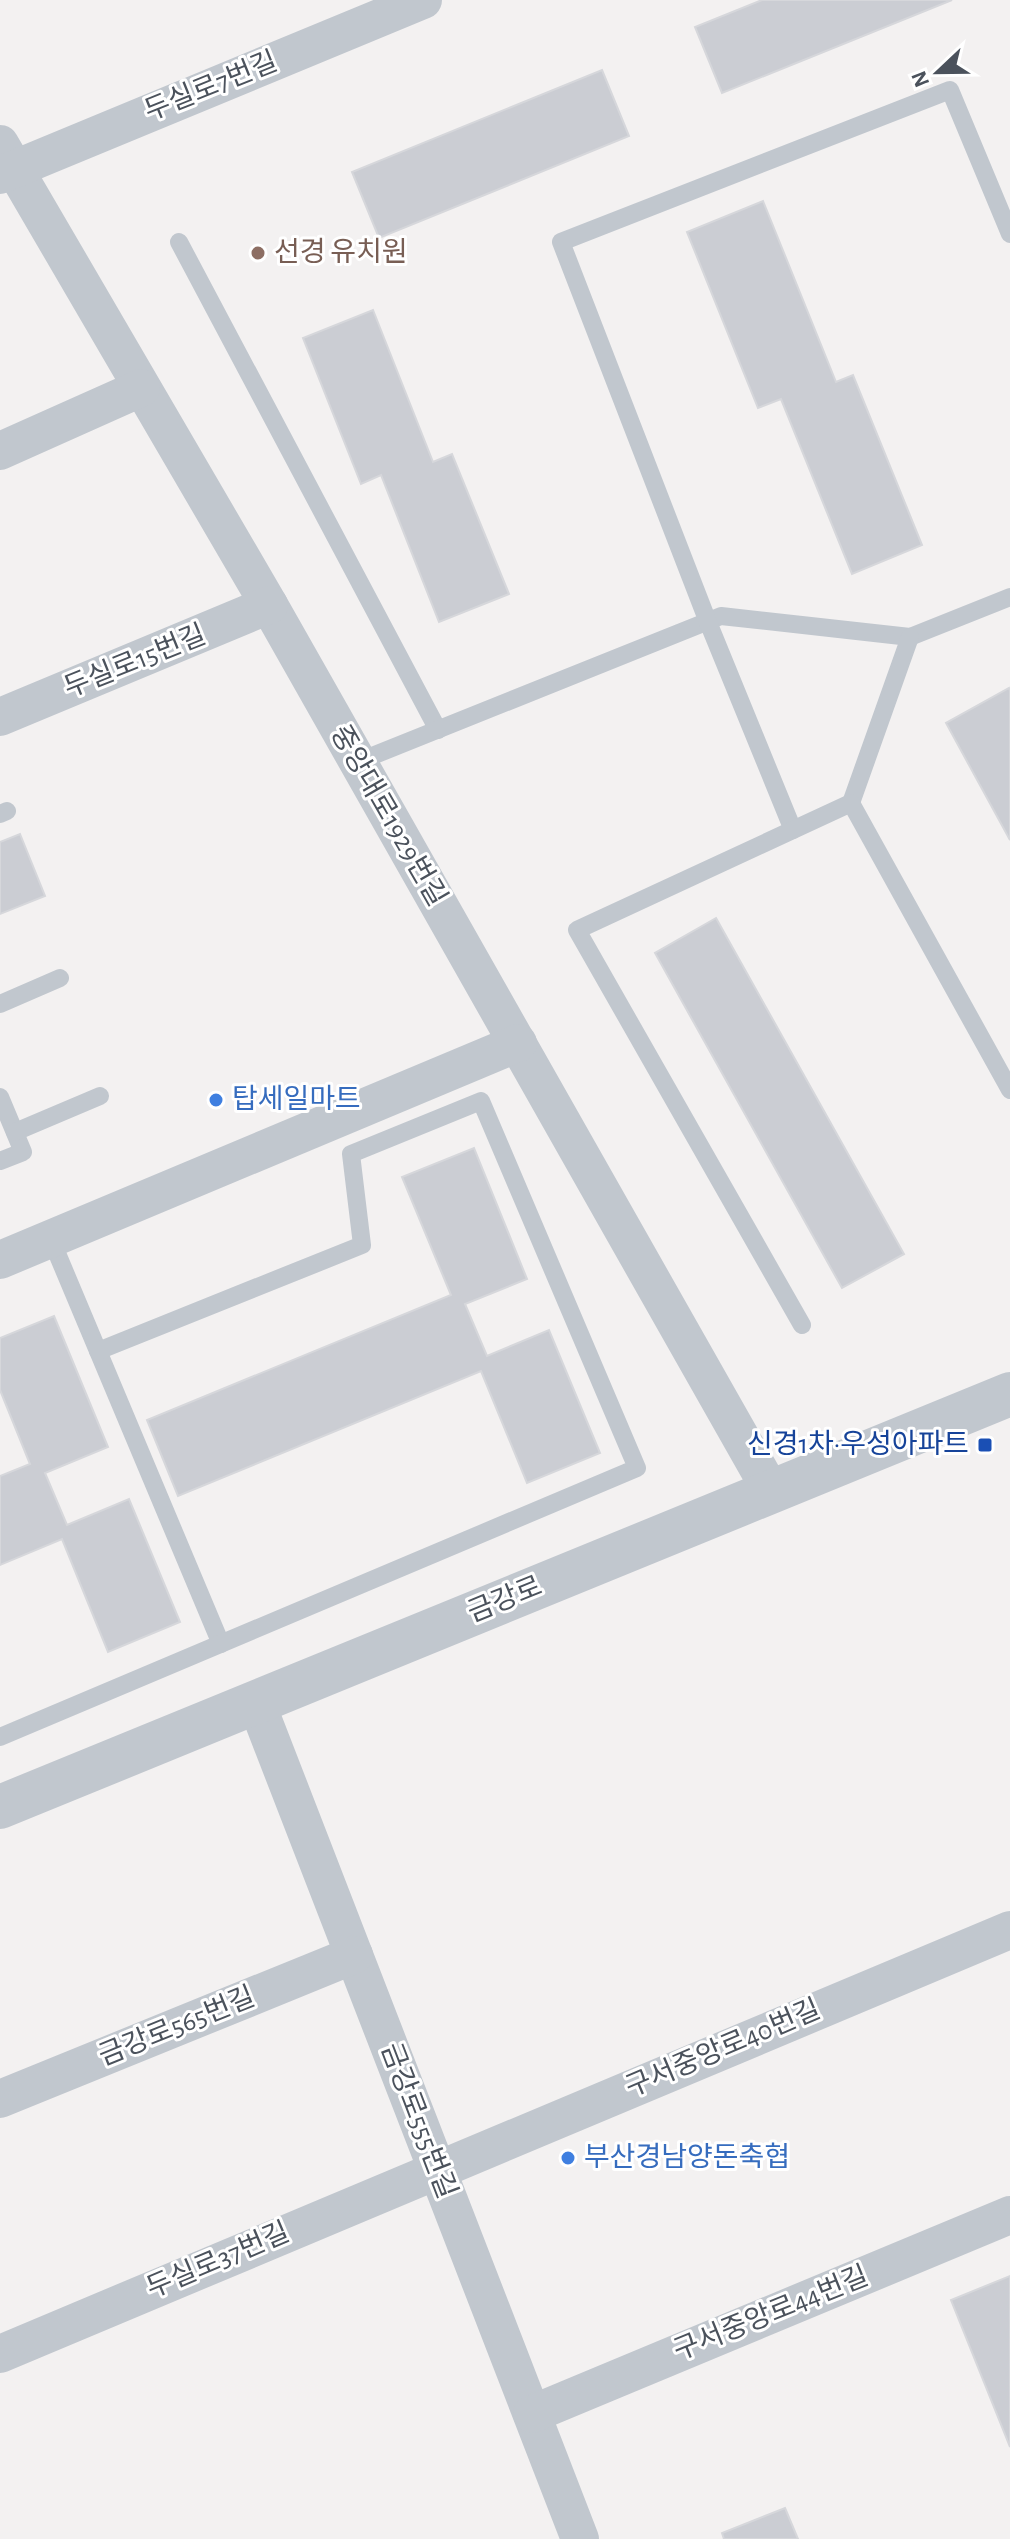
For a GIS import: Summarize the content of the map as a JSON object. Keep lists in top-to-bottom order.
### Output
{
  "streets": {
    "street": [
      "두실로7번길",
      "두실로15번길",
      "중앙대로1929번길",
      "금강로",
      "금강로565번길",
      "구서중앙로40번길",
      "금강로555번길",
      "두실로37번길",
      "구서중앙로44번길"
    ]
  },
  "crossings": [
    ["두실로7번길", "중앙대로1929번길"],
    ["두실로15번길", "중앙대로1929번길"],
    ["중앙대로1929번길", "금강로"],
    ["금강로", "금강로555번길"],
    ["금강로565번길", "금강로555번길"],
    ["구서중앙로40번길", "금강로555번길"],
    ["구서중앙로40번길", "두실로37번길"],
    ["금강로555번길", "두실로37번길"],
    ["금강로555번길", "구서중앙로44번길"]
  ],
  "places": {
    "other": ["선경 유치원", "탑세일마트", "부산경남양돈축협"],
    "transit": ["신경1차·우성아파트"]
  },
  "north": "left"
}
